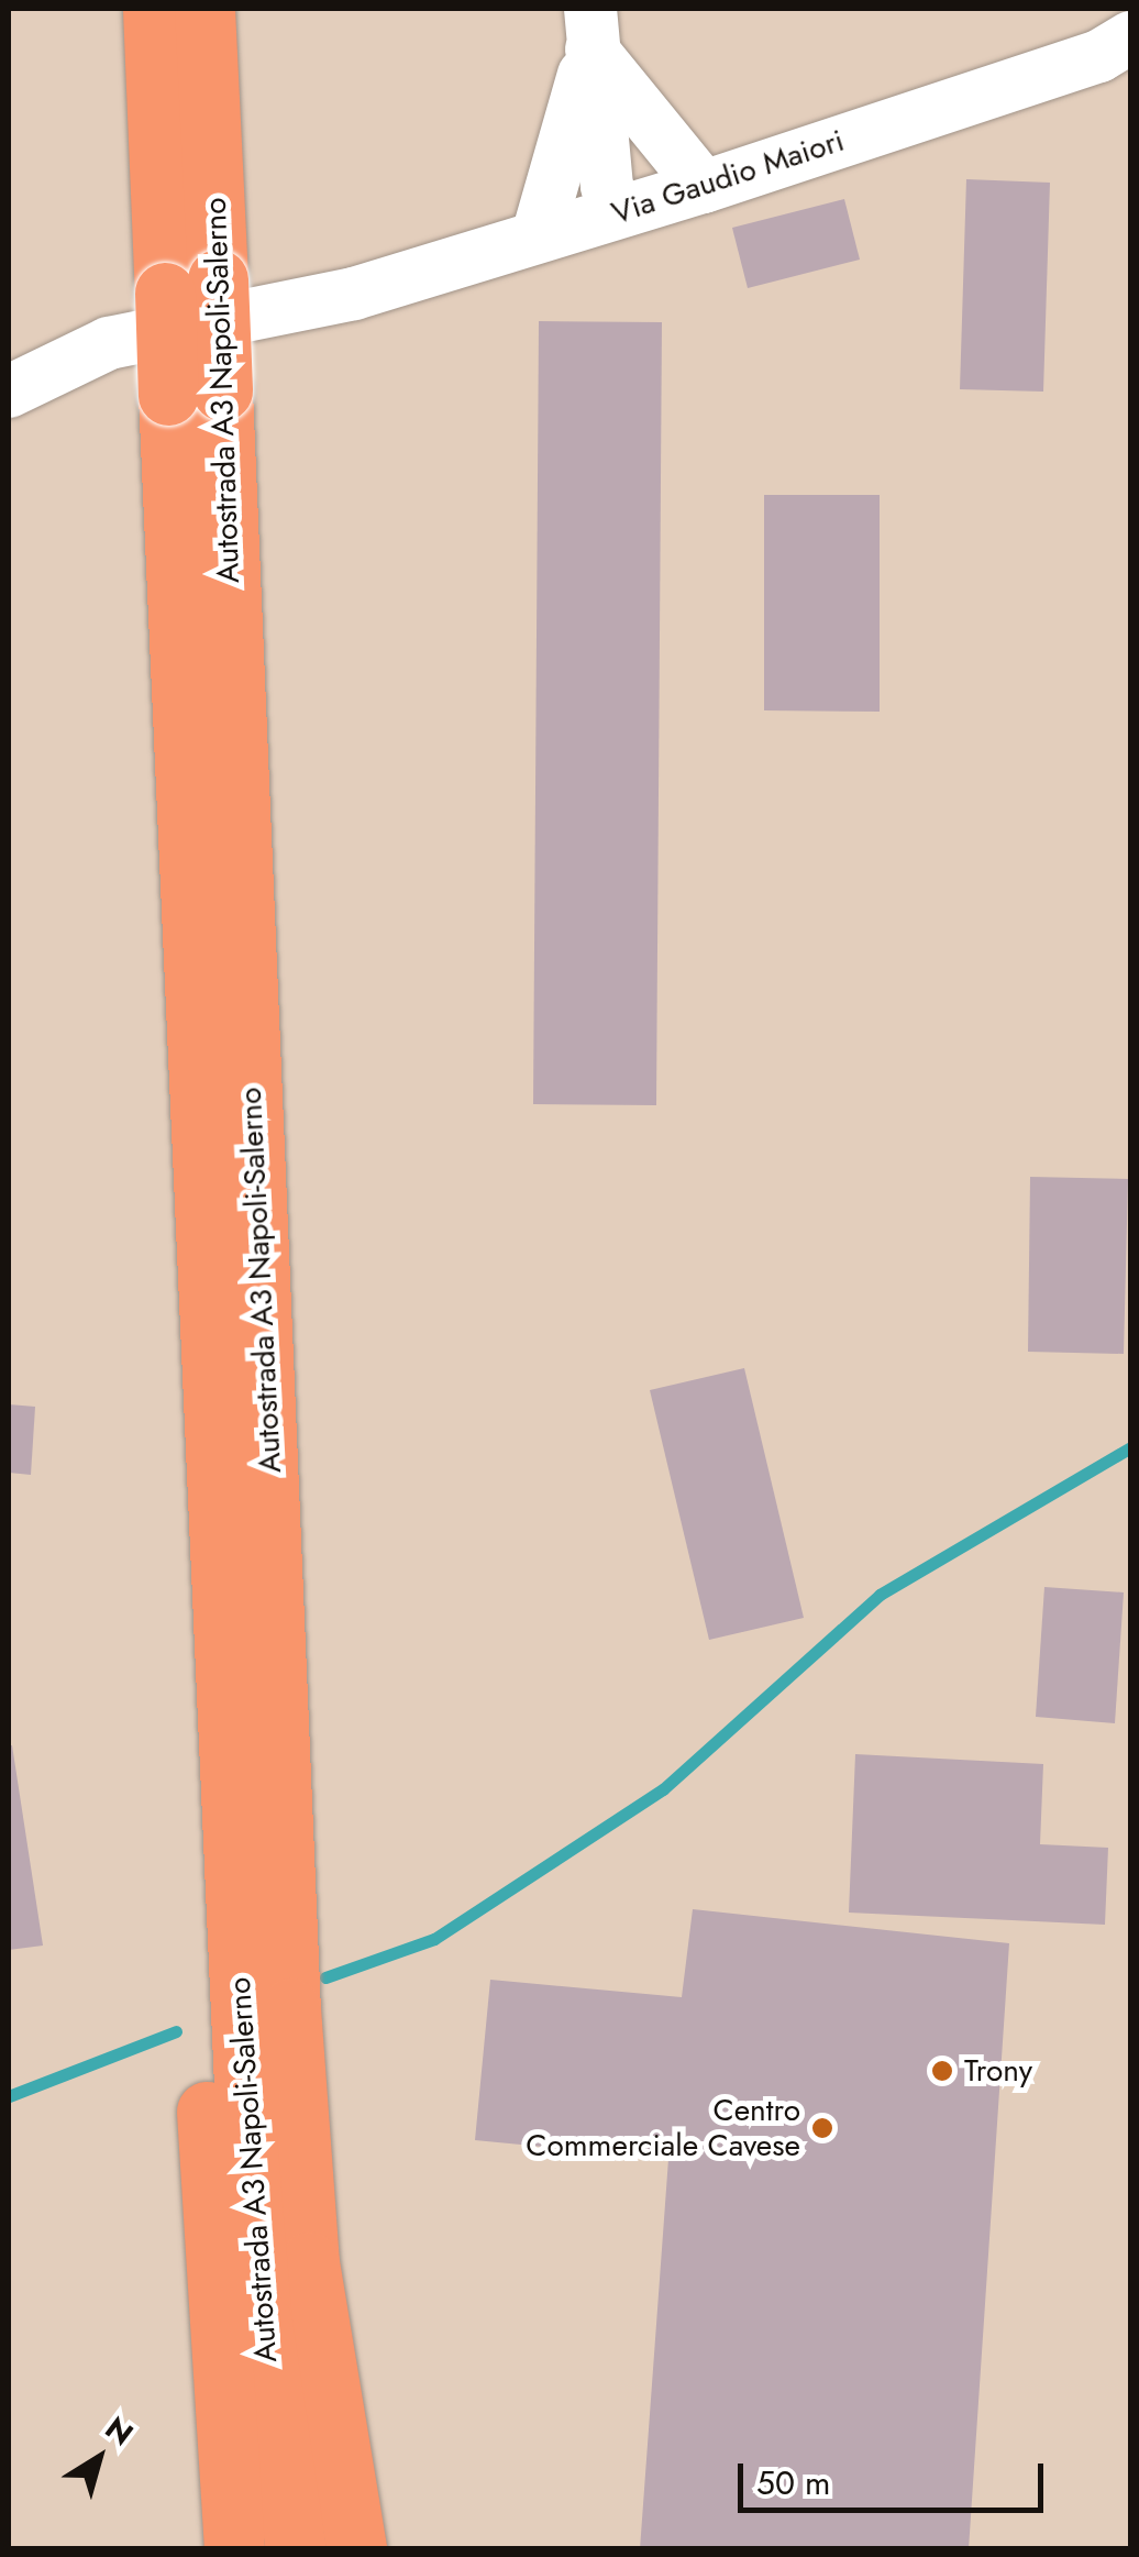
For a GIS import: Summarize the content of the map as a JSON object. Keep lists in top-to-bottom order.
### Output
{
  "streets": {
    "highway": ["Autostrada A3 Napoli-Salerno"],
    "street": ["Via Gaudio Maiori"]
  },
  "places": ["Trony", "Centro Commerciale Cavese"],
  "scale_bar": "50 m",
  "north": "top right"
}
